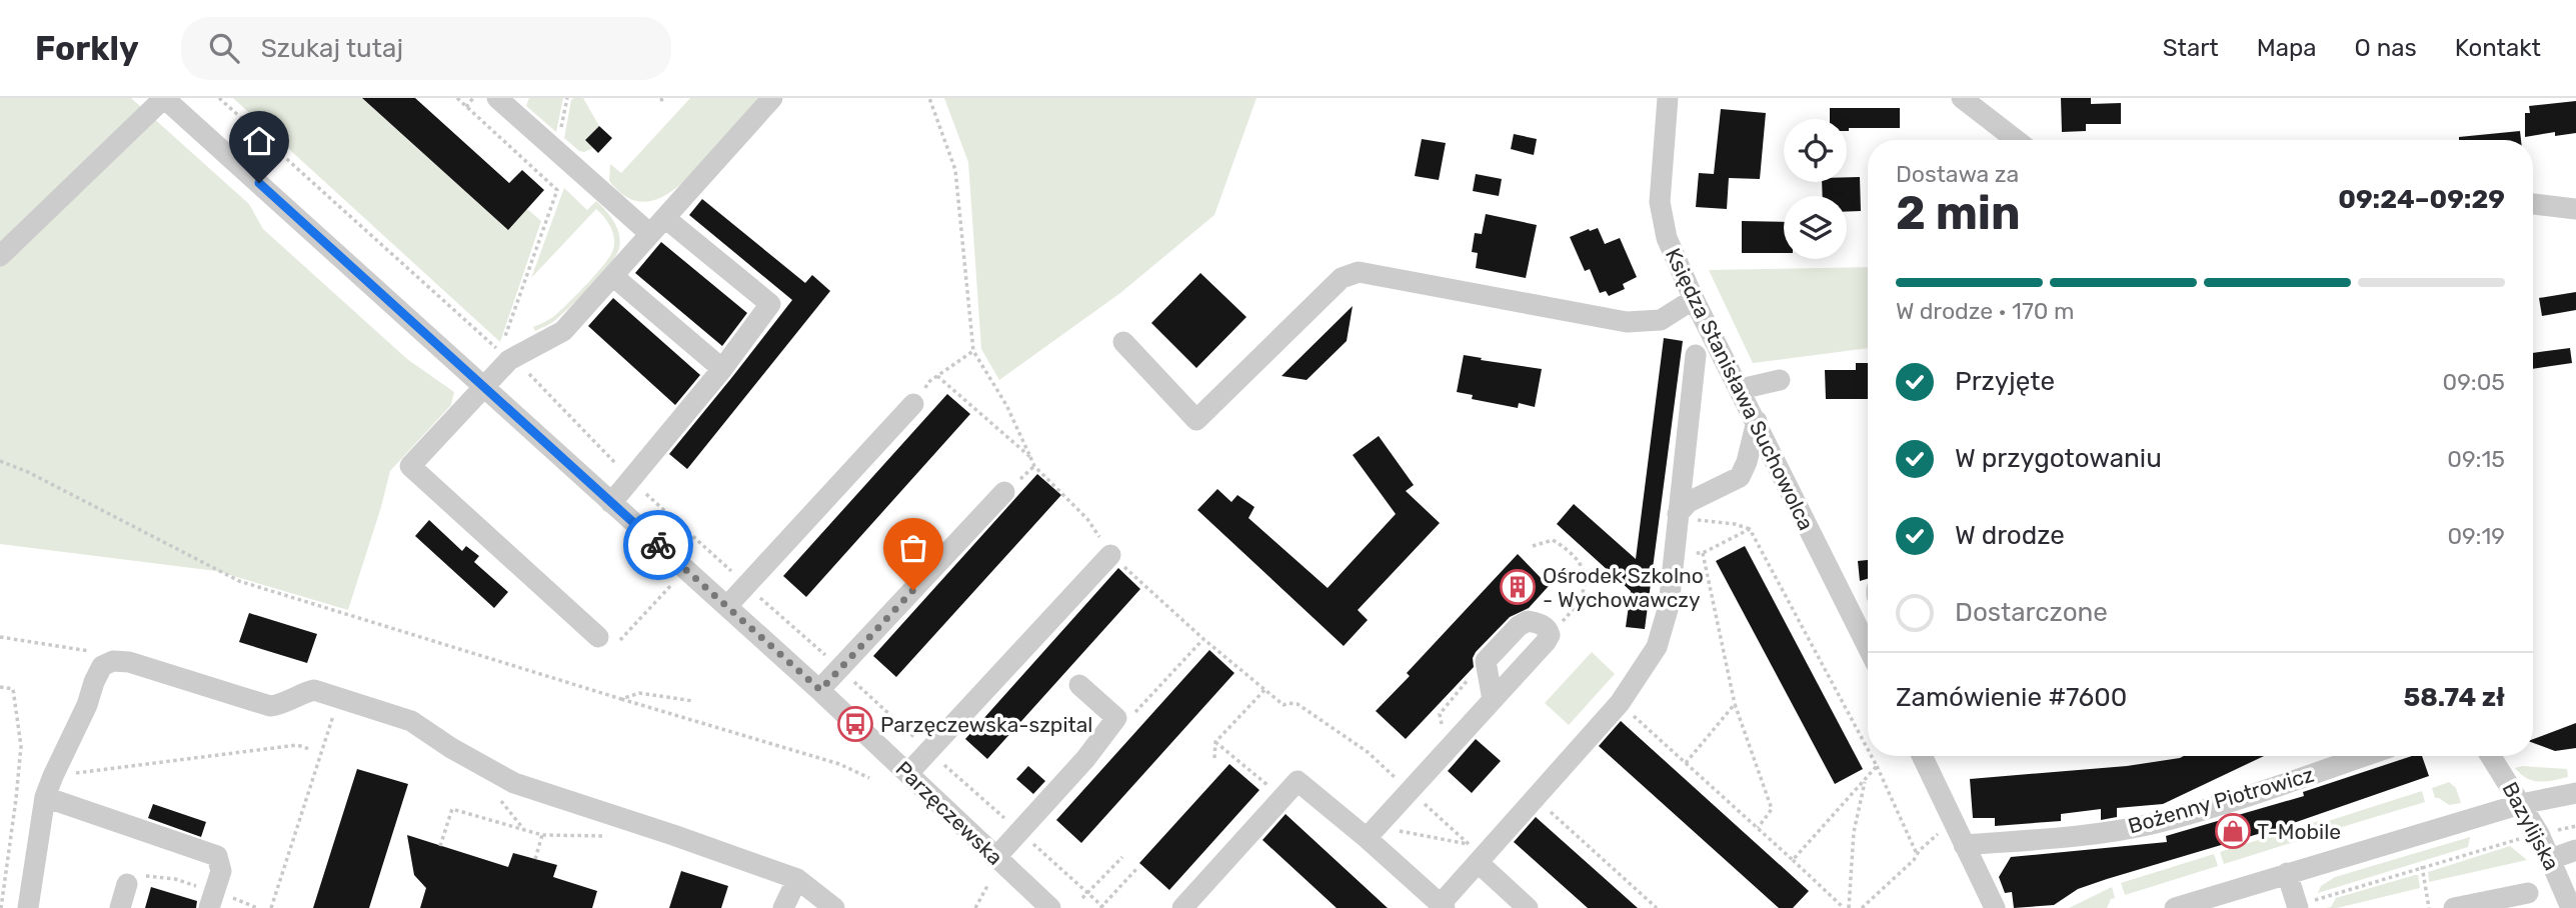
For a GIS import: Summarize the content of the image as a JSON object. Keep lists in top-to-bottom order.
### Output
{
  "streets": {
    "street": [
      "Księdza Stanisława Suchowolca",
      "Bożenny Piotrowicz",
      "Parzęczewska",
      "Bazylijska"
    ]
  },
  "places": {
    "building": ["Ośrodek Szkolno - Wychowawczy"],
    "bus stop": ["Parzęczewska-szpital"],
    "shop": ["T-Mobile"]
  },
  "page": {
    "header": "Forkly",
    "search": "Szukaj tutaj",
    "nav": [
      "Start",
      "Mapa",
      "O nas",
      "Kontakt"
    ],
    "heading": ["2 min", "Dostawa za", "09:24–09:29"],
    "panel": ["Zamówienie #7600", "58.74 zł"],
    "bar": "W drodze · 170 m",
    "list": [
      ["Przyjęte", "09:05"],
      ["W przygotowaniu", "09:15"],
      ["W drodze", "09:19"],
      "Dostarczone"
    ]
  }
}
